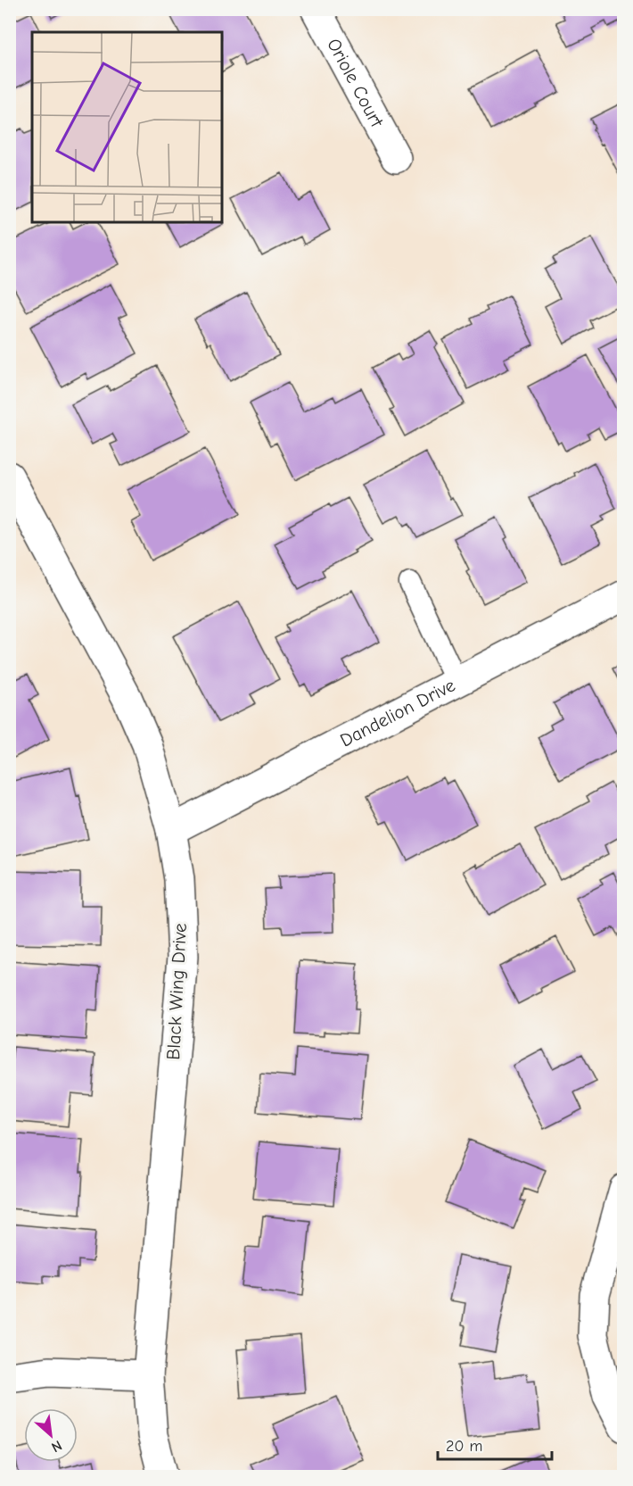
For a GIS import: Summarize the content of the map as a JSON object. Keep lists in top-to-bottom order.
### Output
{
  "streets": {
    "street": ["Oriole Court", "Dandelion Drive", "Black Wing Drive"]
  },
  "crossings": [
    ["Dandelion Drive", "Black Wing Drive"]
  ],
  "scale_bar": "20 m",
  "north": "bottom right"
}
